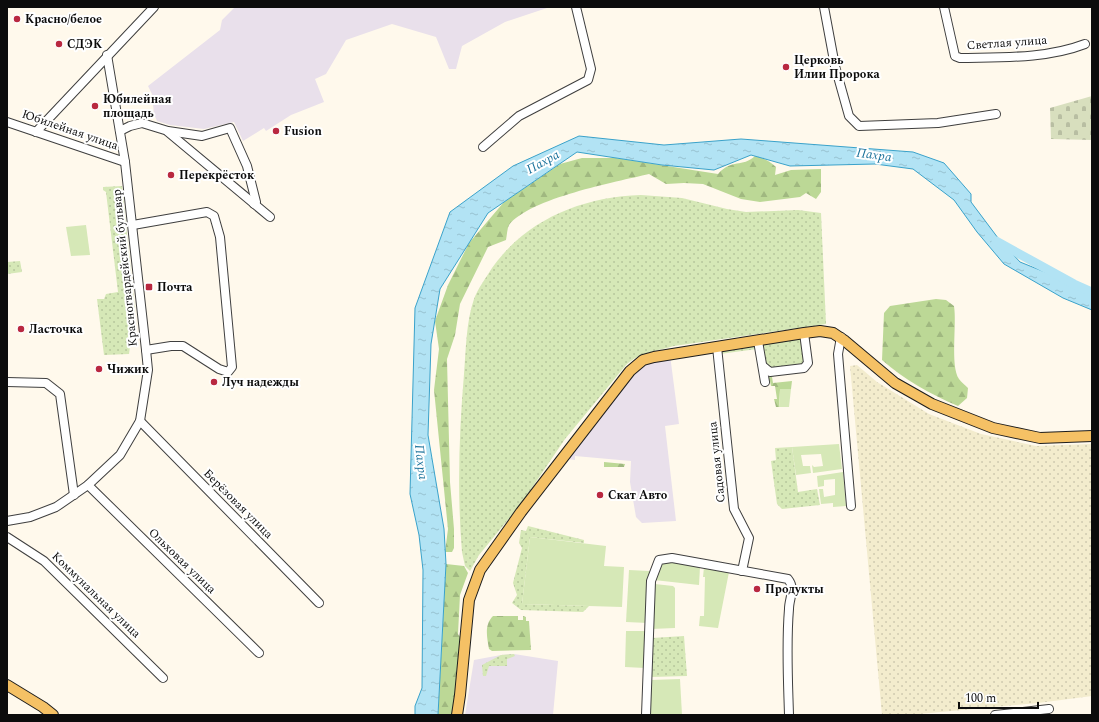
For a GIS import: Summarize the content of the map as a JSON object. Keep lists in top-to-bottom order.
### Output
{
  "streets": {
    "street": [
      "Светлая улица",
      "Юбилейная улица",
      "Красногвардейский бульвар",
      "Садовая улица",
      "Берёзовая улица",
      "Ольховая улица",
      "Коммунальная улица"
    ]
  },
  "crossings": [
    ["Юбилейная улица", "Красногвардейский бульвар"],
    ["Красногвардейский бульвар", "Берёзовая улица"],
    ["Красногвардейский бульвар", "Ольховая улица"]
  ],
  "water": ["Пахра"],
  "places": {
    "other": [
      "Красно/белое",
      "СДЭК",
      "Церковь Илии Пророка",
      "Юбилейная площадь",
      "Fusion",
      "Перекрёсток",
      "Ласточка",
      "Чижик",
      "Луч надежды",
      "Скат Авто",
      "Продукты"
    ],
    "transit": ["Почта"]
  },
  "scale_bar": "100 m"
}
